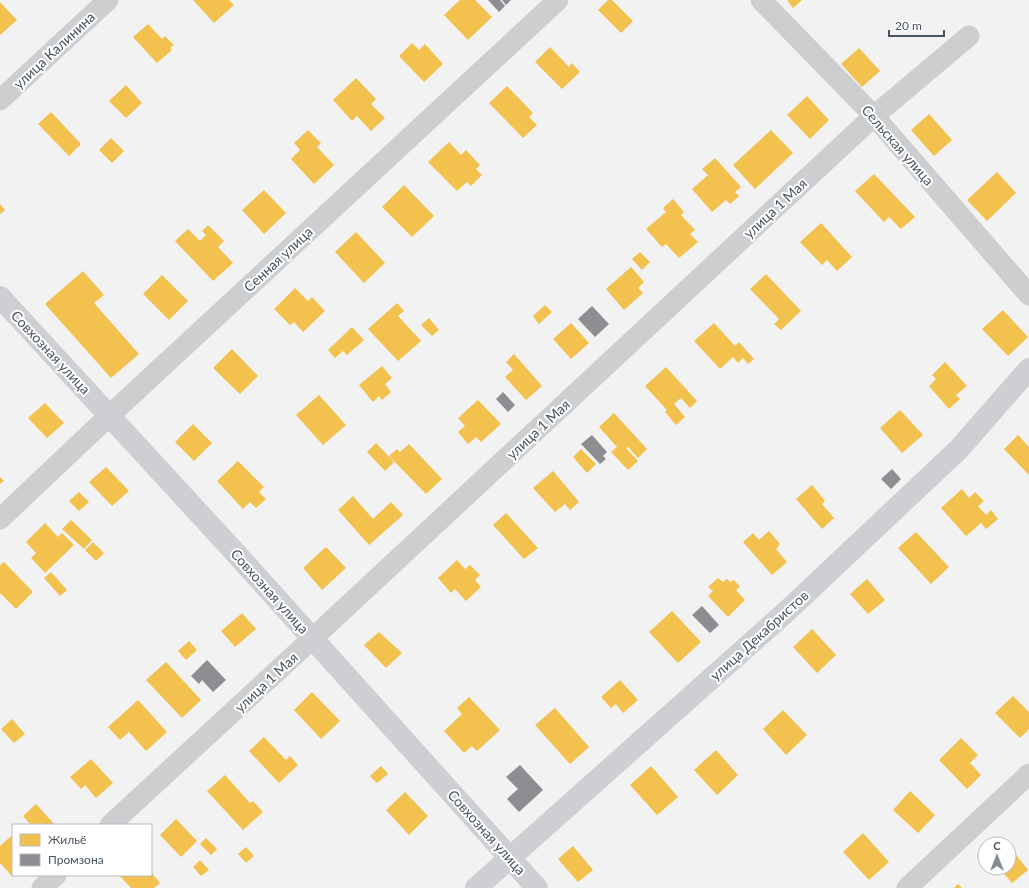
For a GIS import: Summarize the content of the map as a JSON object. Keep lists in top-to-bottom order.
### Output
{
  "streets": {
    "main road": ["Совхозная улица", "улица Декабристов"],
    "street": [
      "улица Калинина",
      "Сельская улица",
      "улица 1 Мая",
      "Сенная улица"
    ]
  },
  "crossings": [
    ["Сельская улица", "улица 1 Мая"],
    ["улица 1 Мая", "Совхозная улица"],
    ["Сенная улица", "Совхозная улица"],
    ["Совхозная улица", "улица Декабристов"]
  ],
  "legend": ["Жильё", "Промзона"],
  "scale_bar": "20 m",
  "north": "top"
}
